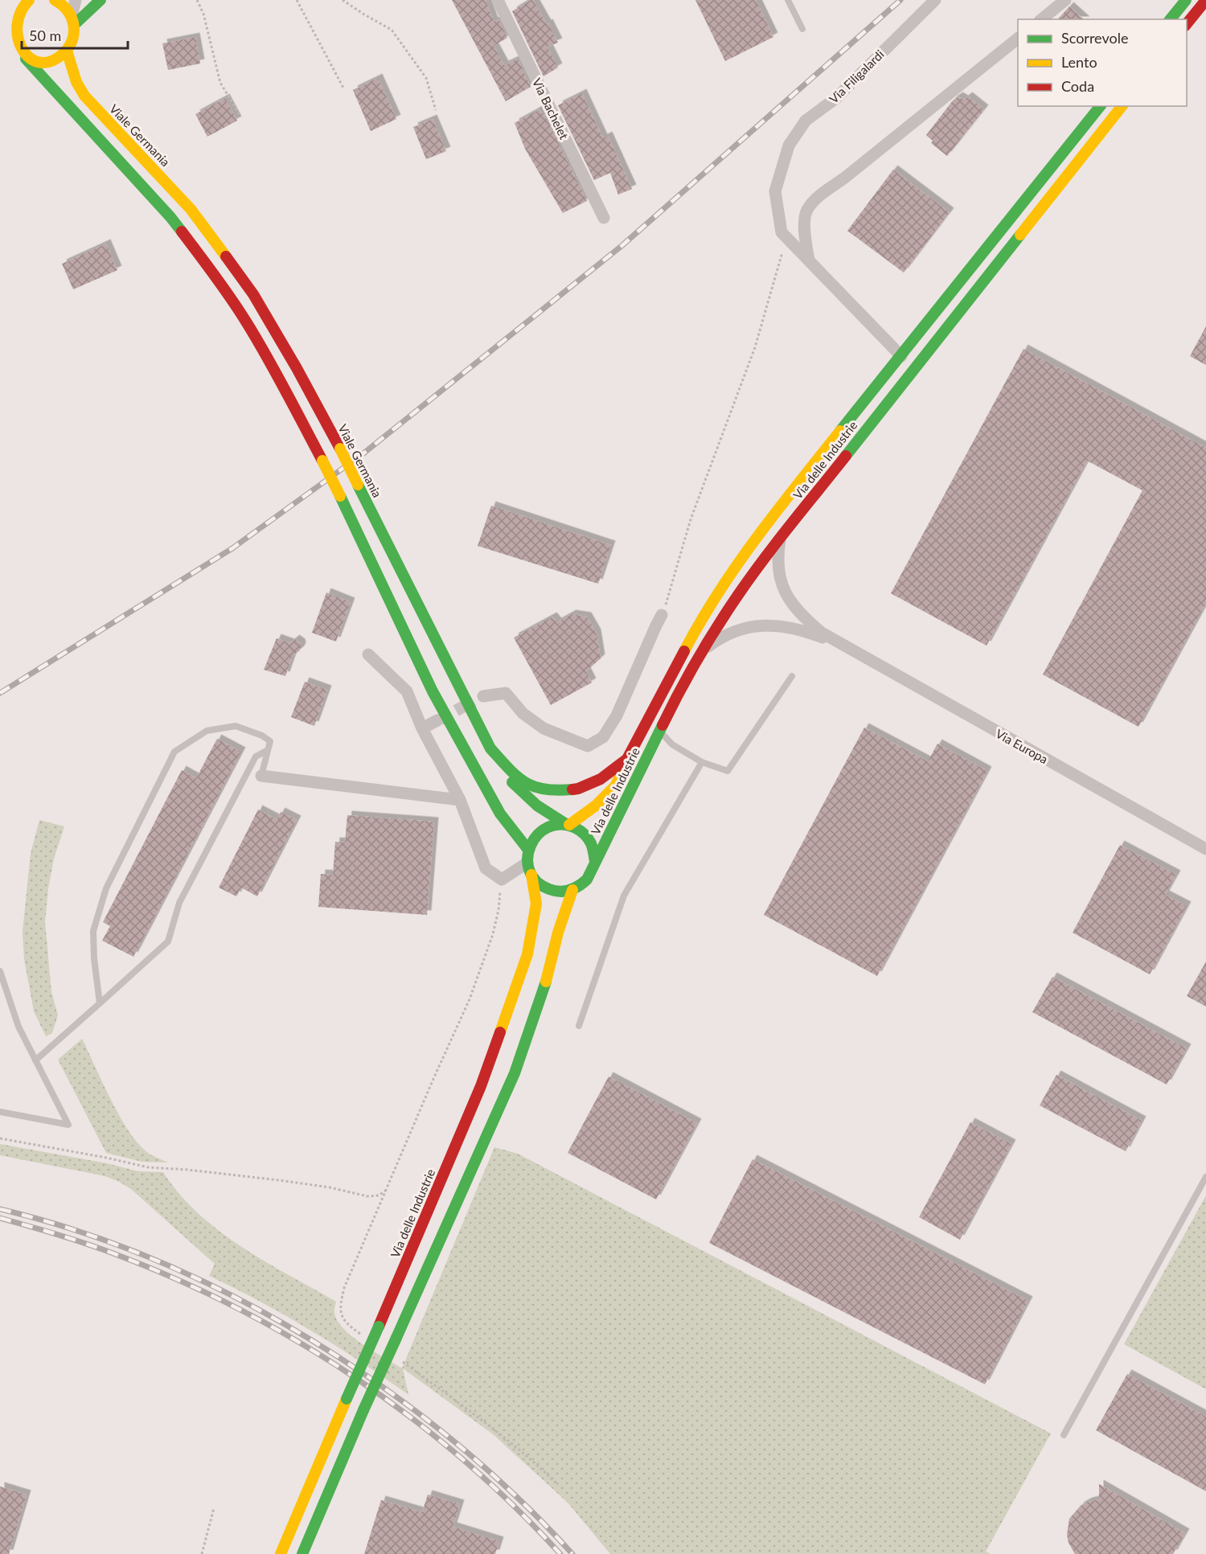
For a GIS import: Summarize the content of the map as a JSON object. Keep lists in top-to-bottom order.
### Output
{
  "streets": {
    "street": [
      "Via Filigalardi",
      "Via Bachelet",
      "Viale Germania",
      "Via delle Industrie",
      "Via Europa"
    ]
  },
  "crossings": [
    ["Via Filigalardi", "Via delle Industrie"],
    ["Viale Germania", "Via delle Industrie"],
    ["Via delle Industrie", "Via Europa"]
  ],
  "legend": ["Scorrevole", "Lento", "Coda"],
  "scale_bar": "50 m"
}
